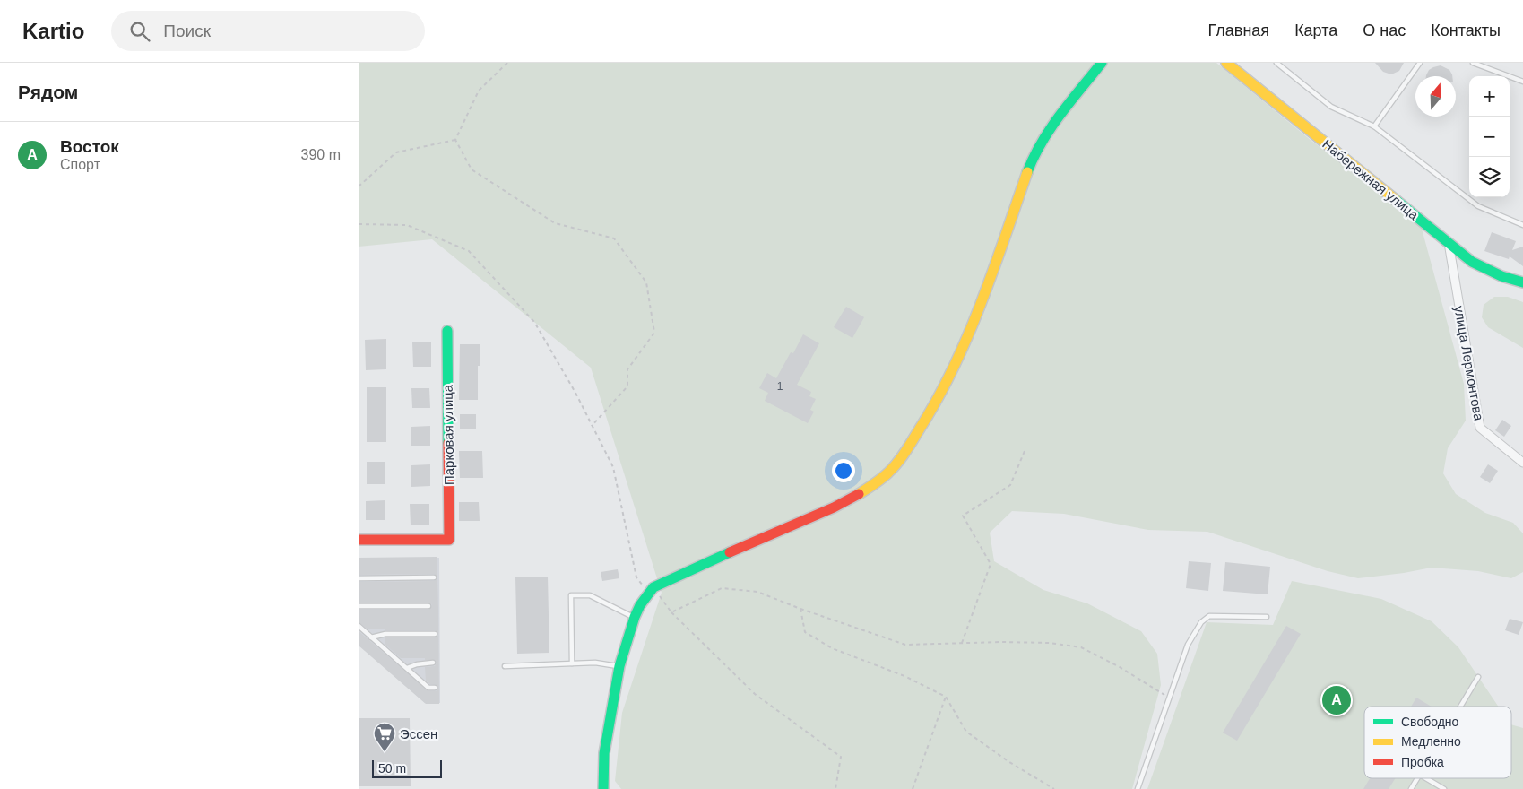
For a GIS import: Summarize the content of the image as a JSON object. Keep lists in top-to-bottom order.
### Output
{
  "streets": {
    "street": ["Набережная улица", "улица Лермонтова", "Парковая улица"]
  },
  "crossings": [
    ["Набережная улица", "улица Лермонтова"]
  ],
  "places": {
    "supermarket": ["Эссен"]
  },
  "house_numbers": ["1"],
  "legend": ["Свободно", "Медленно", "Пробка"],
  "scale_bar": "50 m",
  "north": "top",
  "page": {
    "header": "Kartio",
    "search": "Поиск",
    "nav": [
      "Главная",
      "Карта",
      "О нас",
      "Контакты"
    ],
    "heading": "Рядом",
    "map_buttons": ["+", "−"],
    "list": [
      {
        "mark": "A",
        "name": "Восток",
        "note": "Спорт",
        "value": "390 m"
      }
    ],
    "pins": "A",
    "scale": "50 m"
  }
}
